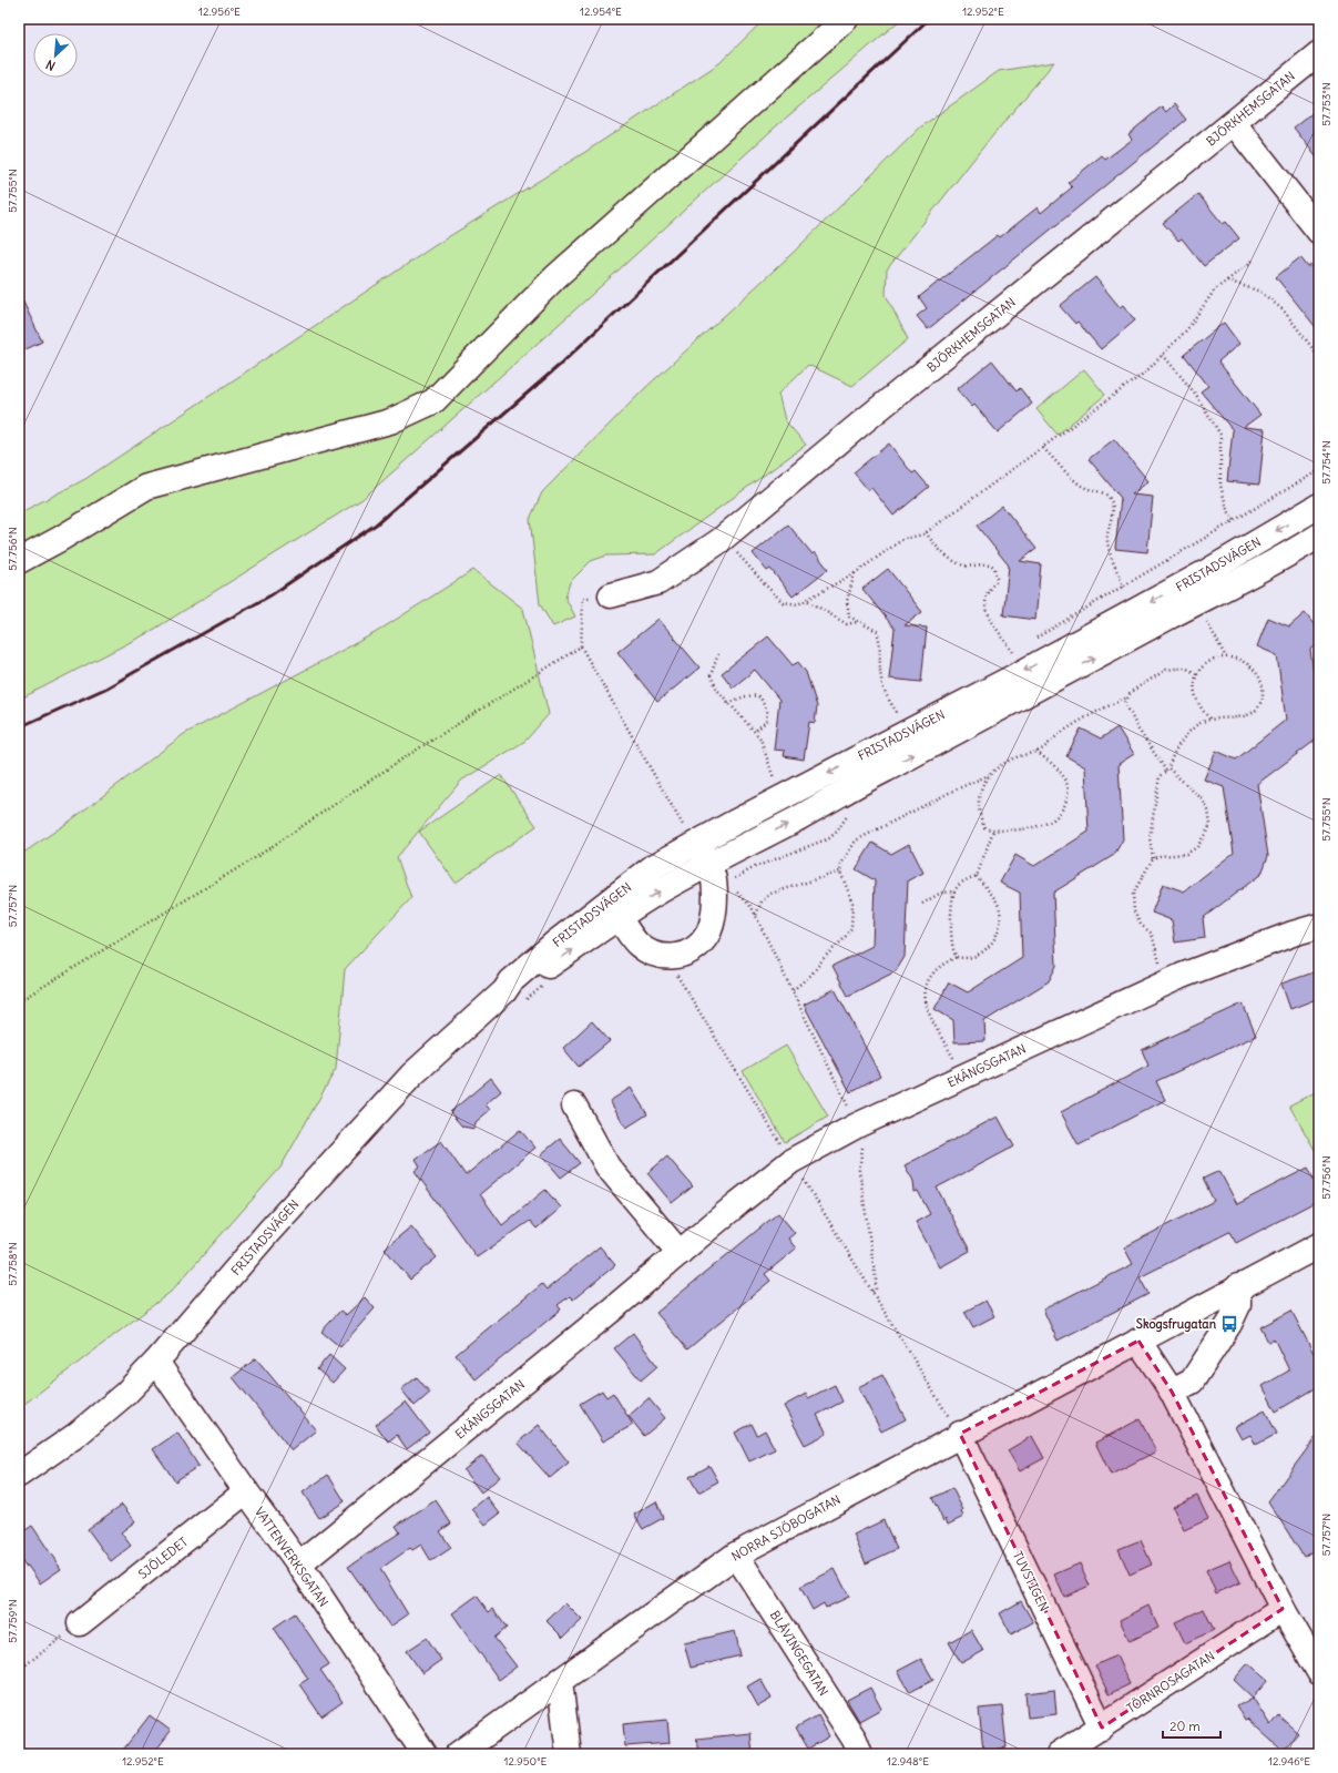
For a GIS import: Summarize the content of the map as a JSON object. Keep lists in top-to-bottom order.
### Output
{
  "streets": {
    "street": [
      "BJÖRKHEMSGATAN",
      "FRISTADSVÄGEN",
      "EKÄNGSGATAN",
      "NORRA SJÖBOGATAN",
      "VATTENVERKSGATAN",
      "SJÖLEDET",
      "TUVSTIGEN",
      "BLÅVINGEGATAN",
      "TÖRNROSAGATAN"
    ]
  },
  "crossings": [
    ["FRISTADSVÄGEN", "VATTENVERKSGATAN"],
    ["EKÄNGSGATAN", "VATTENVERKSGATAN"],
    ["NORRA SJÖBOGATAN", "TUVSTIGEN"],
    ["NORRA SJÖBOGATAN", "BLÅVINGEGATAN"],
    ["VATTENVERKSGATAN", "SJÖLEDET"],
    ["TUVSTIGEN", "TÖRNROSAGATAN"]
  ],
  "places": {
    "bus stop": ["Skogsfrugatan"]
  },
  "scale_bar": "20 m",
  "north": "bottom left",
  "coordinates": [
    "12.956°E",
    "12.954°E",
    "12.952°E",
    "57.753°N",
    "57.755°N",
    "57.754°N",
    "57.756°N",
    "57.757°N",
    "57.758°N",
    "57.759°N",
    "12.950°E",
    "12.948°E",
    "12.946°E"
  ]
}
